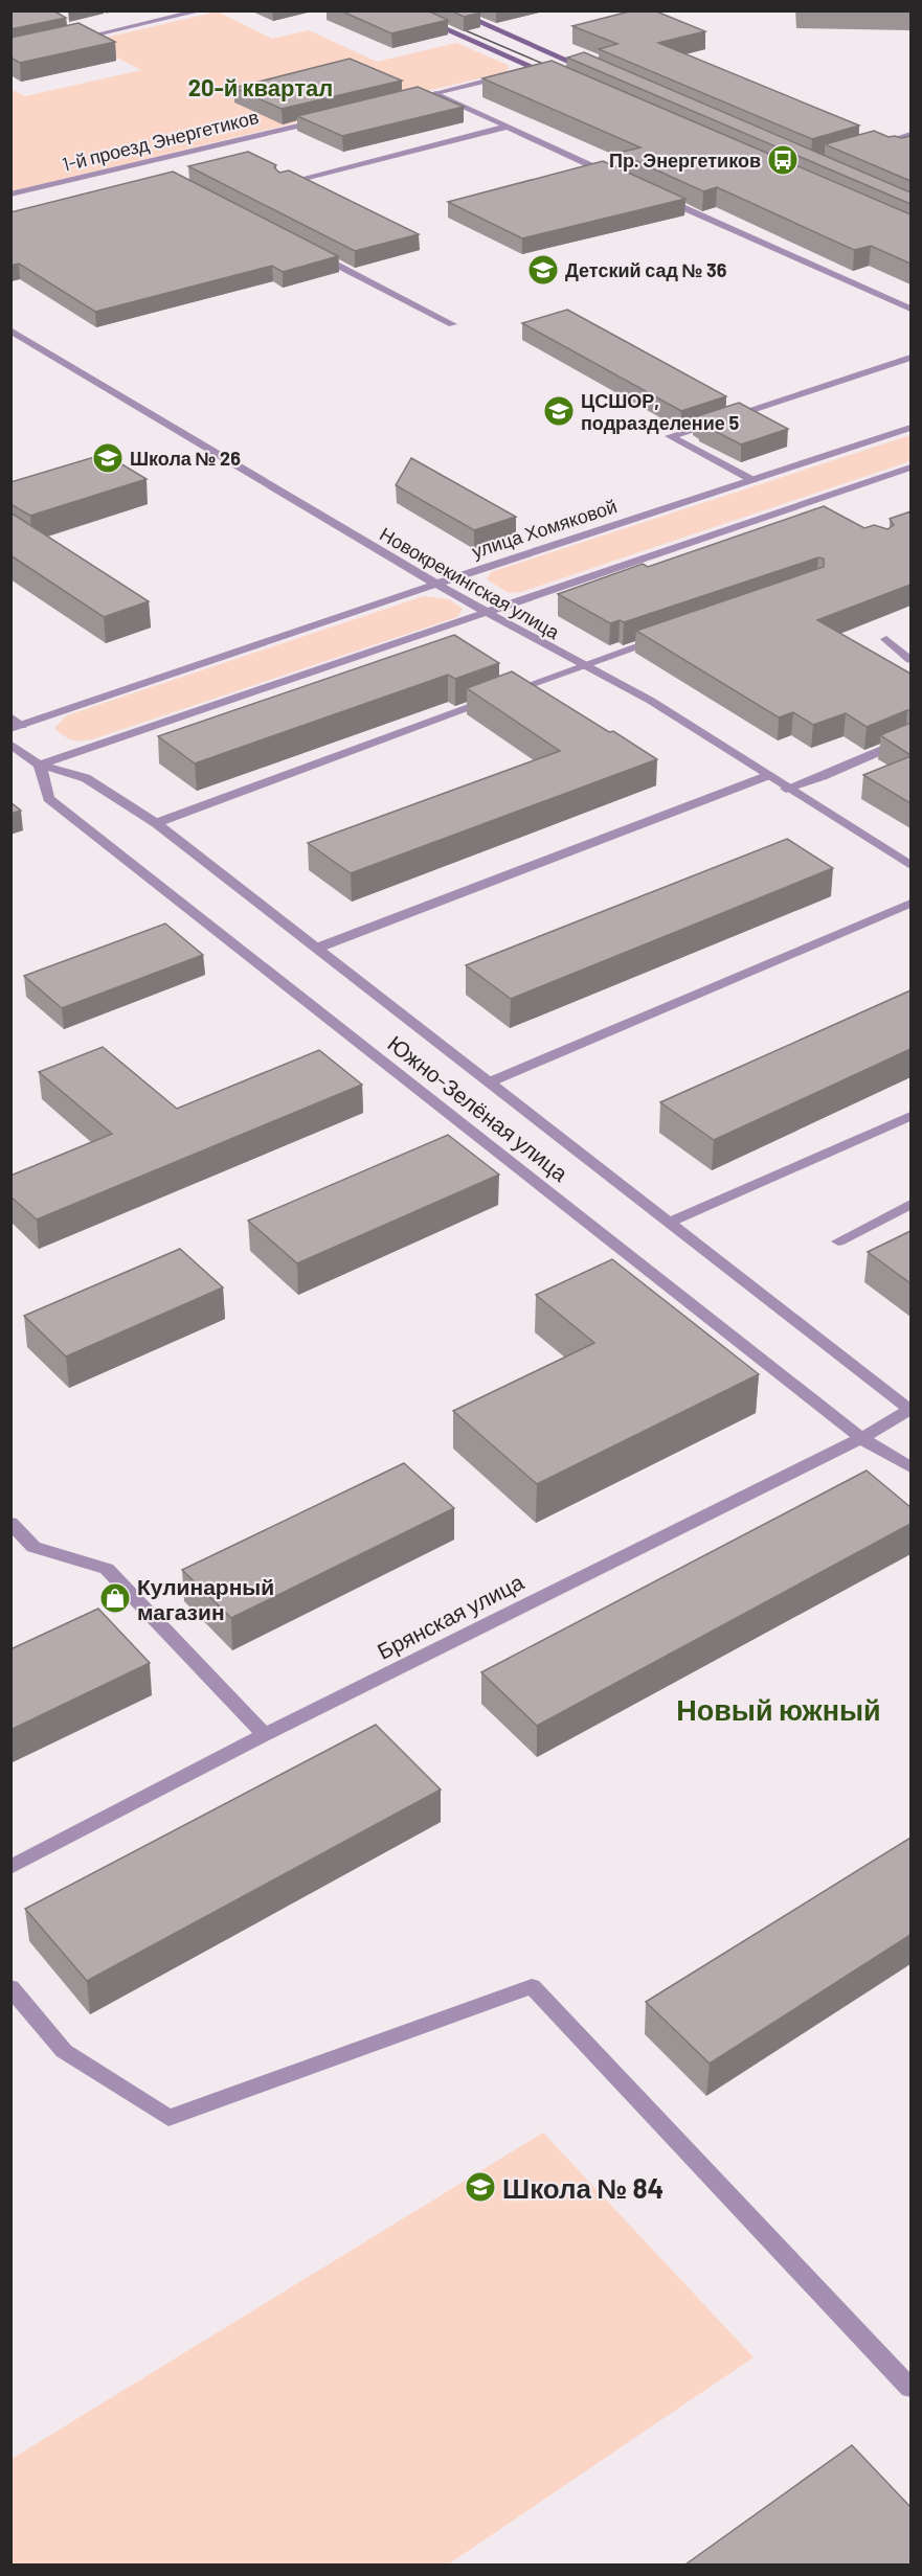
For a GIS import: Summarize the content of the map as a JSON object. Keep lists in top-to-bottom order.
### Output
{
  "streets": {
    "street": [
      "1-й проезд Энергетиков",
      "улица Хомяковой",
      "Новокрекингская улица",
      "Южно-Зелёная улица",
      "Брянская улица"
    ]
  },
  "crossings": [
    ["улица Хомяковой", "Новокрекингская улица"],
    ["Южно-Зелёная улица", "Брянская улица"]
  ],
  "districts": ["20-й квартал", "Новый южный"],
  "places": {
    "bus stop": ["Пр. Энергетиков"],
    "school or university": [
      "Детский сад № 36",
      "ЦСШОР, подразделение 5",
      "Школа № 26",
      "Школа № 84"
    ],
    "shop": ["Кулинарный магазин"]
  }
}
